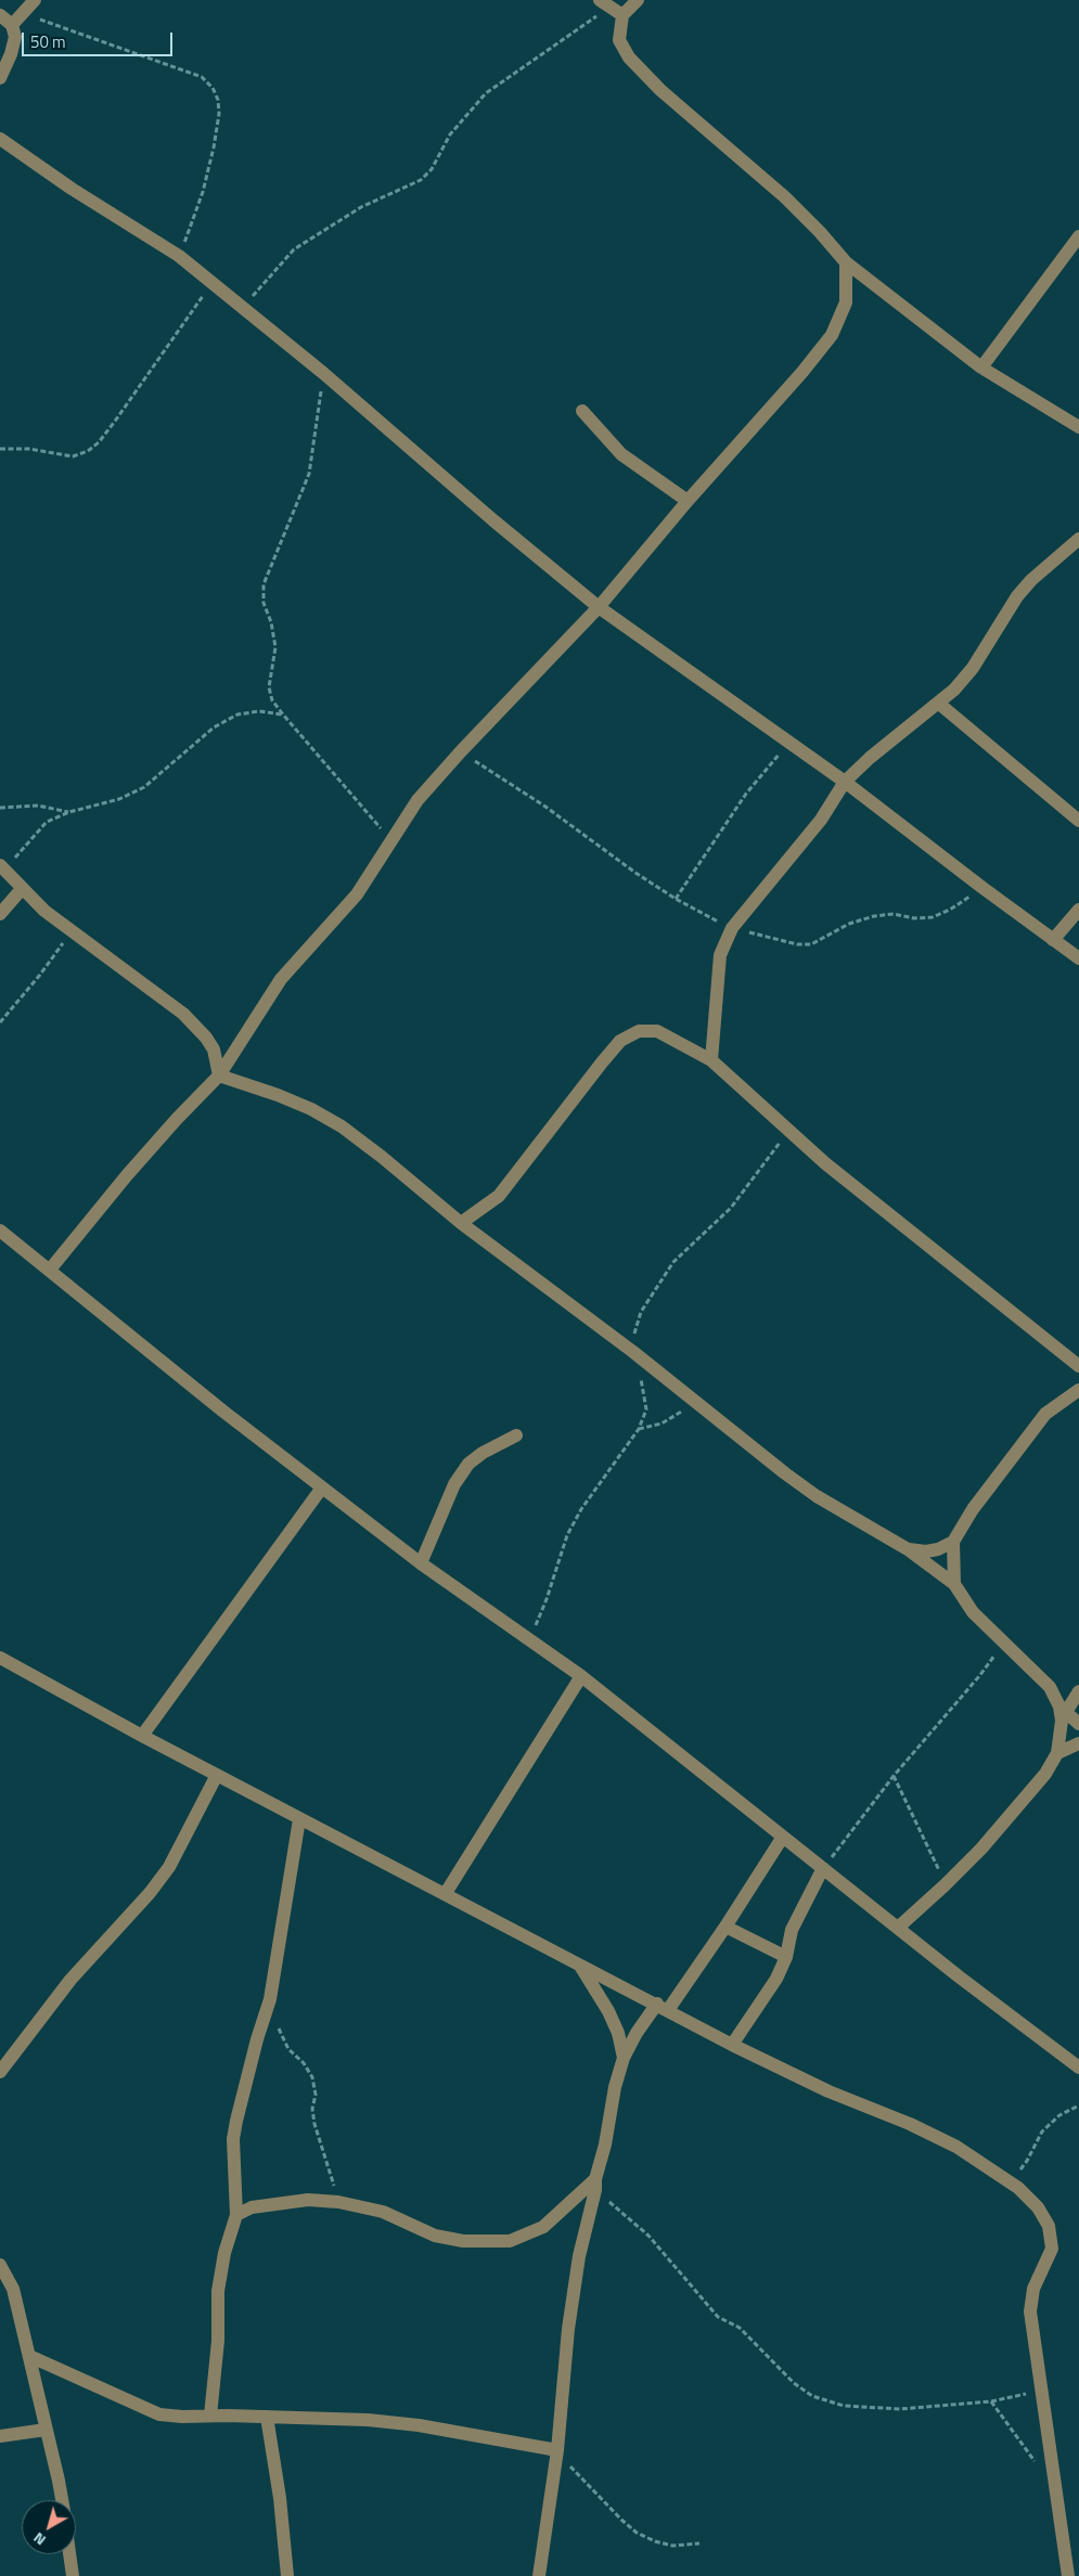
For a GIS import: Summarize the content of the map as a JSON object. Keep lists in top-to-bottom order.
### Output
{
  "scale_bar": "50 m",
  "north": "bottom left"
}
